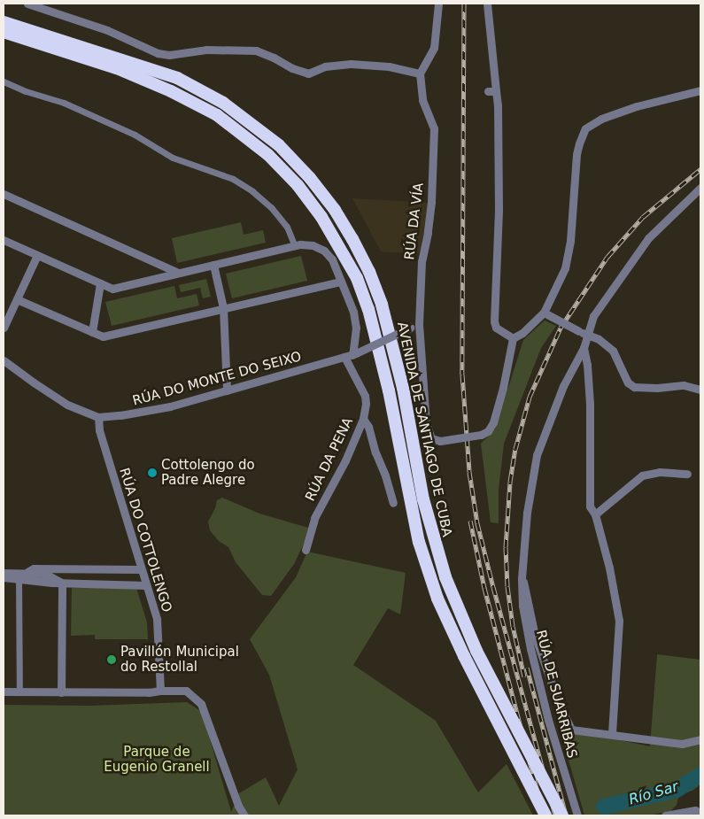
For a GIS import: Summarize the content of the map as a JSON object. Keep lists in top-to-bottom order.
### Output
{
  "streets": {
    "highway": ["AVENIDA DE SANTIAGO DE CUBA"],
    "street": [
      "RÚA DA VÍA",
      "RÚA DO MONTE DO SEIXO",
      "RÚA DA PENA",
      "RÚA DO COTTOLENGO",
      "RÚA DE SUARRIBAS"
    ]
  },
  "crossings": [
    ["RÚA DA VÍA", "RÚA DO MONTE DO SEIXO"],
    ["RÚA DO MONTE DO SEIXO", "RÚA DA PENA"],
    ["RÚA DO MONTE DO SEIXO", "RÚA DO COTTOLENGO"]
  ],
  "water": ["Río Sar"],
  "parks": ["Parque de Eugenio Granell"],
  "places": ["Cottolengo do Padre Alegre", "Pavillón Municipal do Restollal"]
}
